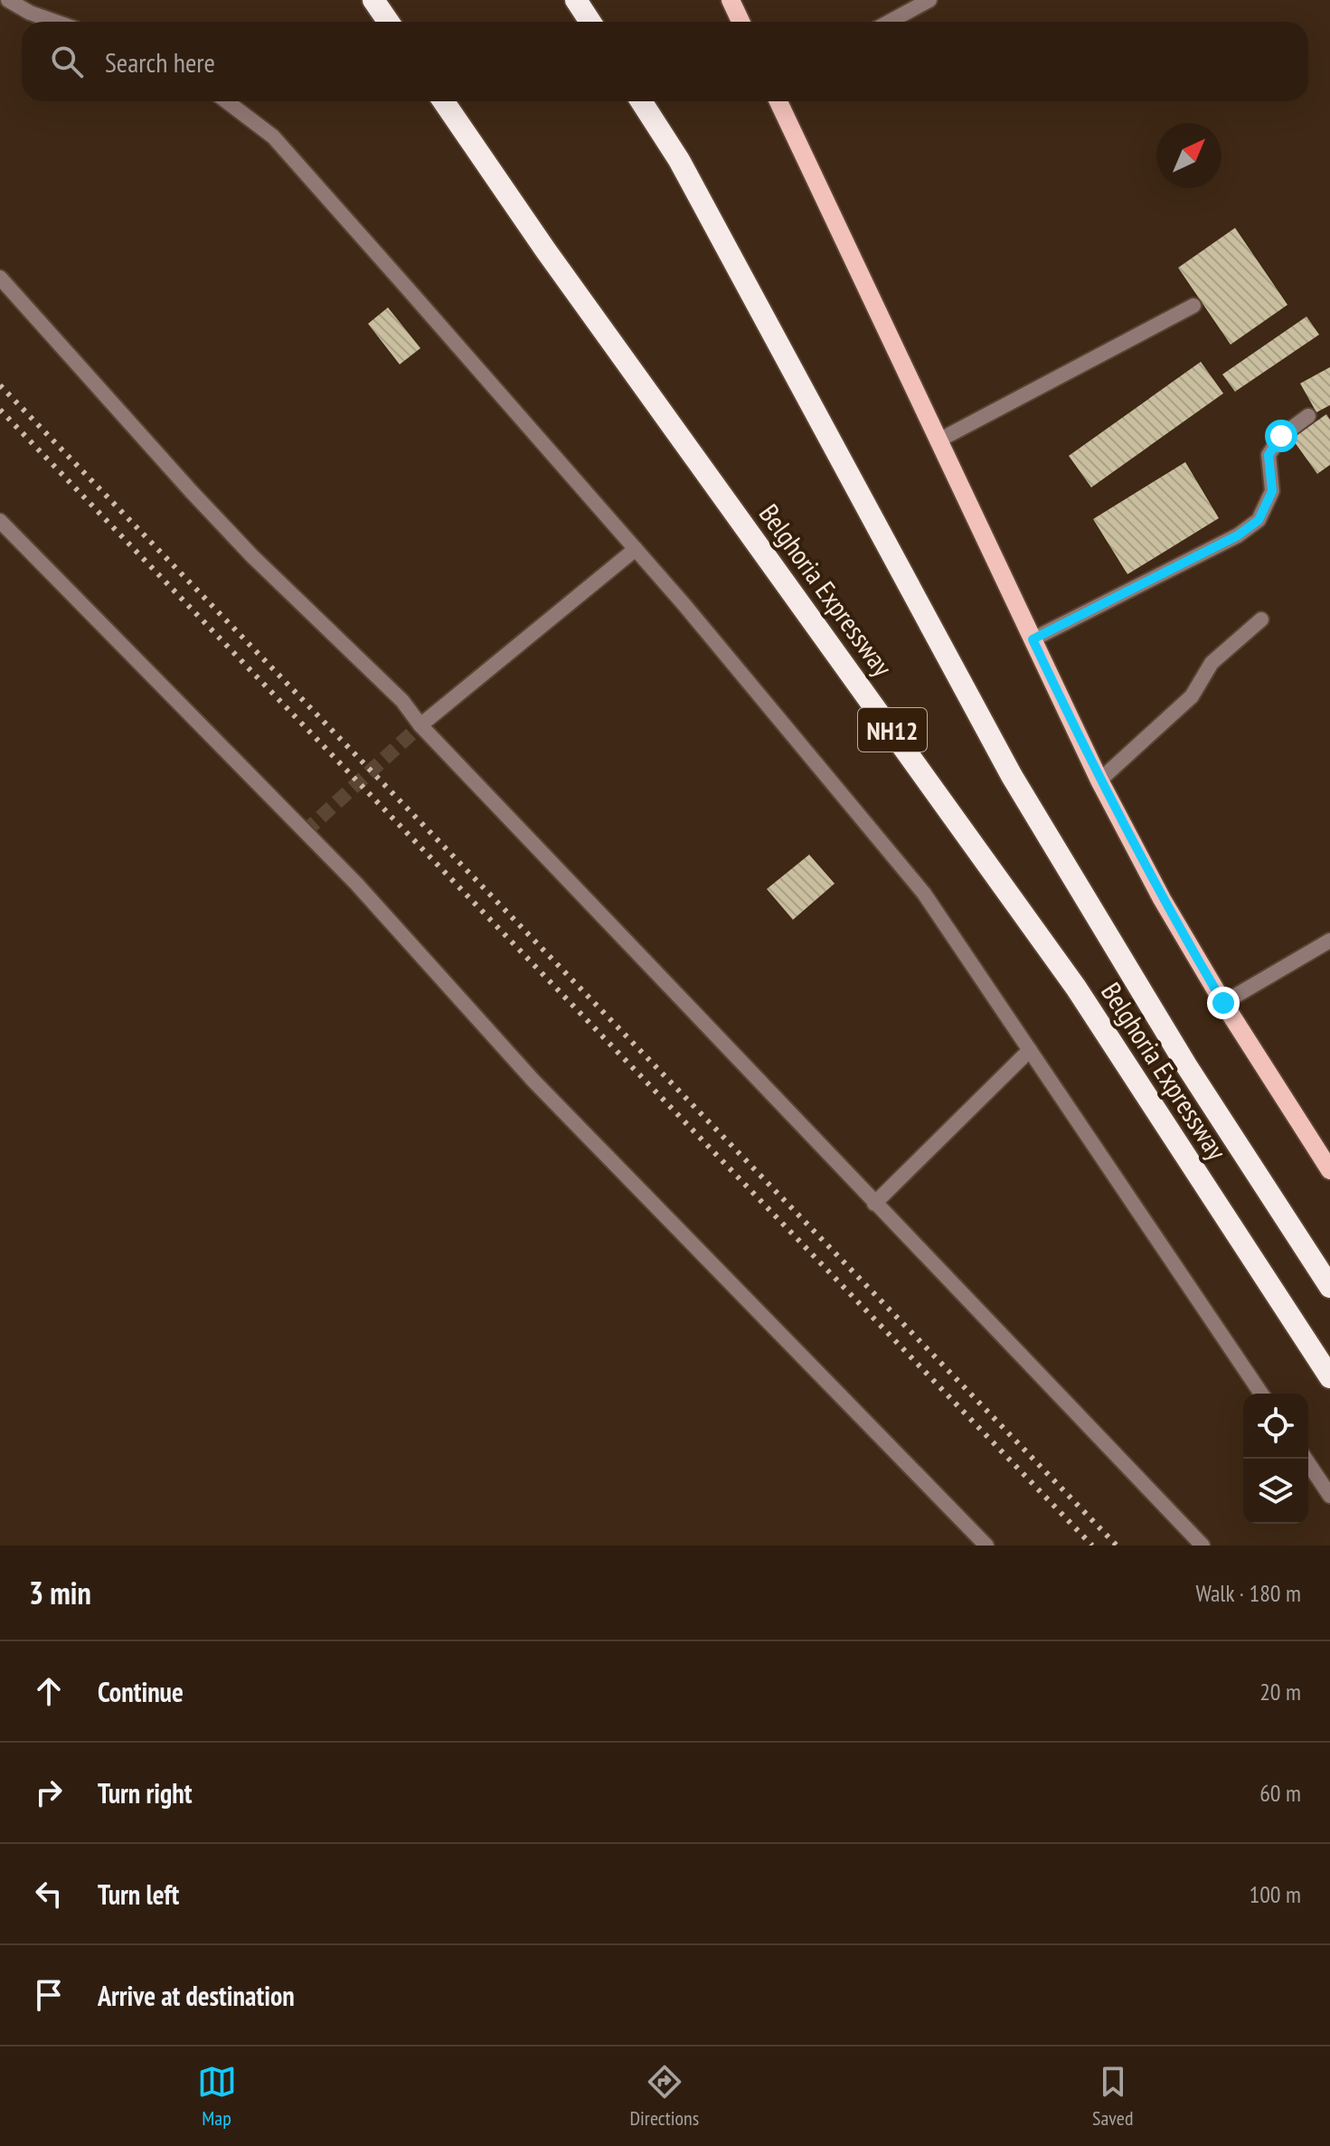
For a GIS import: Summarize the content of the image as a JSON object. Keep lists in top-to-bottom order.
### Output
{
  "streets": {
    "highway": ["Belghoria Expressway", "NH12"]
  },
  "north": "top right",
  "page": {
    "search": "Search here",
    "heading": ["3 min", "Walk · 180 m"],
    "list": [
      ["Continue", "20 m"],
      ["Turn right", "60 m"],
      ["Turn left", "100 m"],
      "Arrive at destination"
    ],
    "nav": ["Map", "Directions", "Saved"]
  }
}
